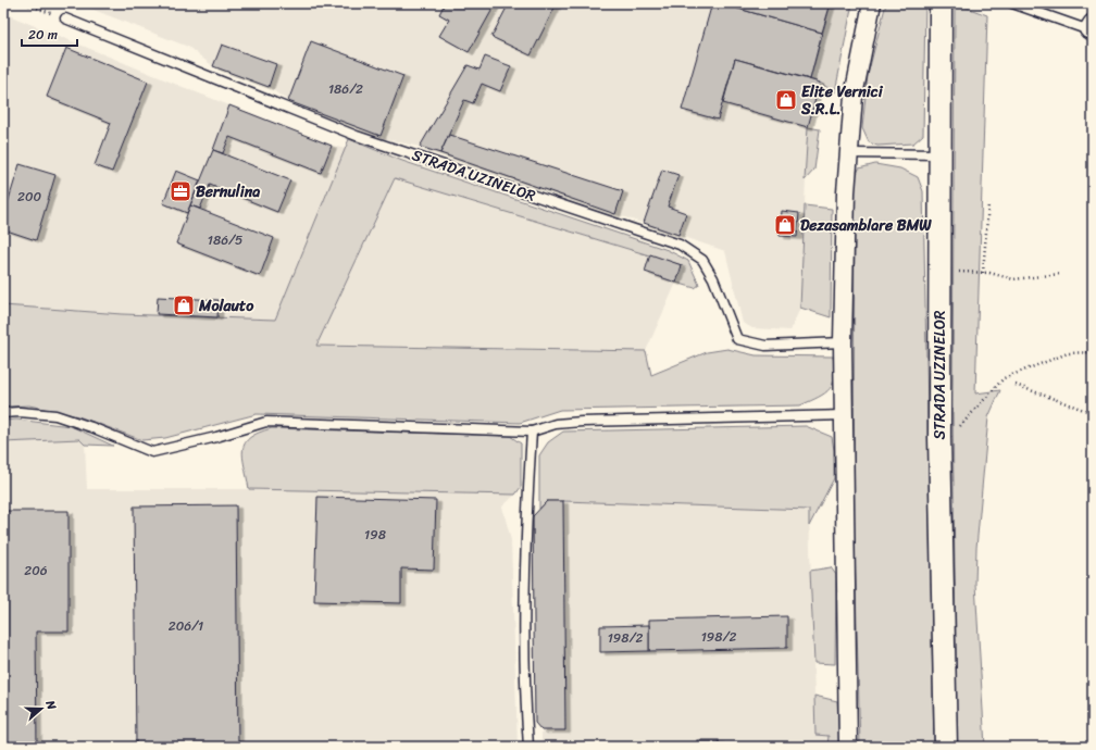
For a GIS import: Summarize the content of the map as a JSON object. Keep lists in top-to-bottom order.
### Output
{
  "streets": {
    "street": ["STRADA UZINELOR"]
  },
  "places": {
    "shop": ["Elite Vernici S.R.L.", "Dezasamblare BMW", "Molauto"],
    "office": ["Bernulina"]
  },
  "house_numbers": [
    "186/2",
    "200",
    "186/5",
    "198",
    "206",
    "206/1",
    "198/2",
    "198/2"
  ],
  "scale_bar": "20 m",
  "north": "right"
}
